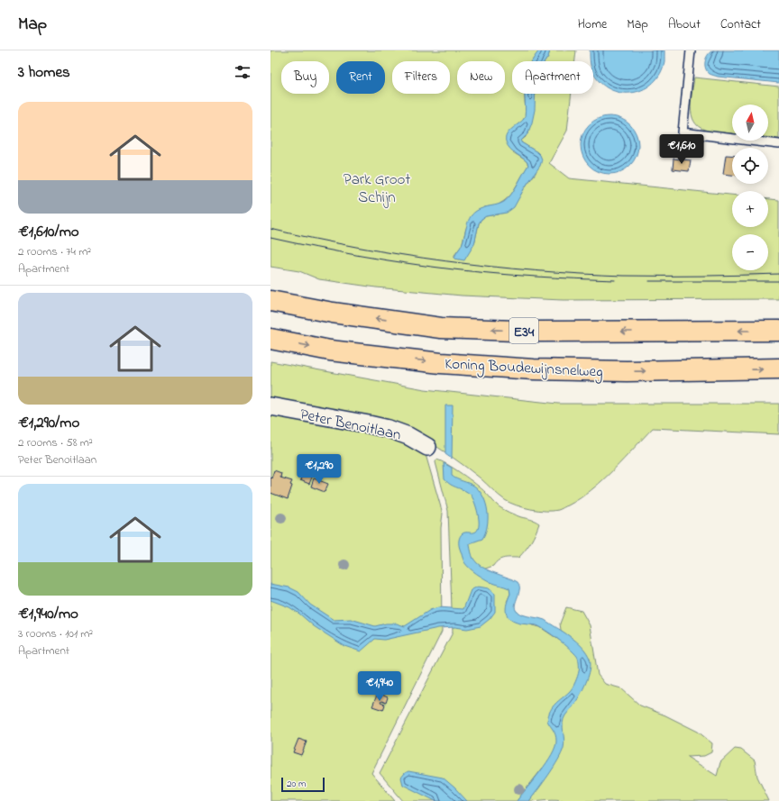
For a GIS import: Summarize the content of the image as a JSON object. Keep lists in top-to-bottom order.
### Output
{
  "streets": {
    "highway": ["E34", "Koning Boudewijnsnelweg"],
    "street": ["Peter Benoitlaan"]
  },
  "parks": ["Park Groot Schijn"],
  "scale_bar": "20 m",
  "north": "top",
  "page": {
    "header": "Map",
    "nav": [
      "Home",
      "Map",
      "About",
      "Contact"
    ],
    "heading": "3 homes",
    "chip": [
      "Buy",
      "Rent",
      "Filters",
      "New",
      "Apartment"
    ],
    "list": [
      {
        "name": "€1,610/mo",
        "note": "2 rooms · 74 m² · Apartment"
      },
      {
        "name": "€1,290/mo",
        "note": "2 rooms · 58 m² · Peter Benoitlaan"
      },
      {
        "name": "€1,940/mo",
        "note": "3 rooms · 101 m² · Apartment"
      }
    ],
    "map_buttons": ["+", "−"],
    "price": ["€1,610", "€1,290", "€1,940"],
    "scale": "20 m"
  }
}
